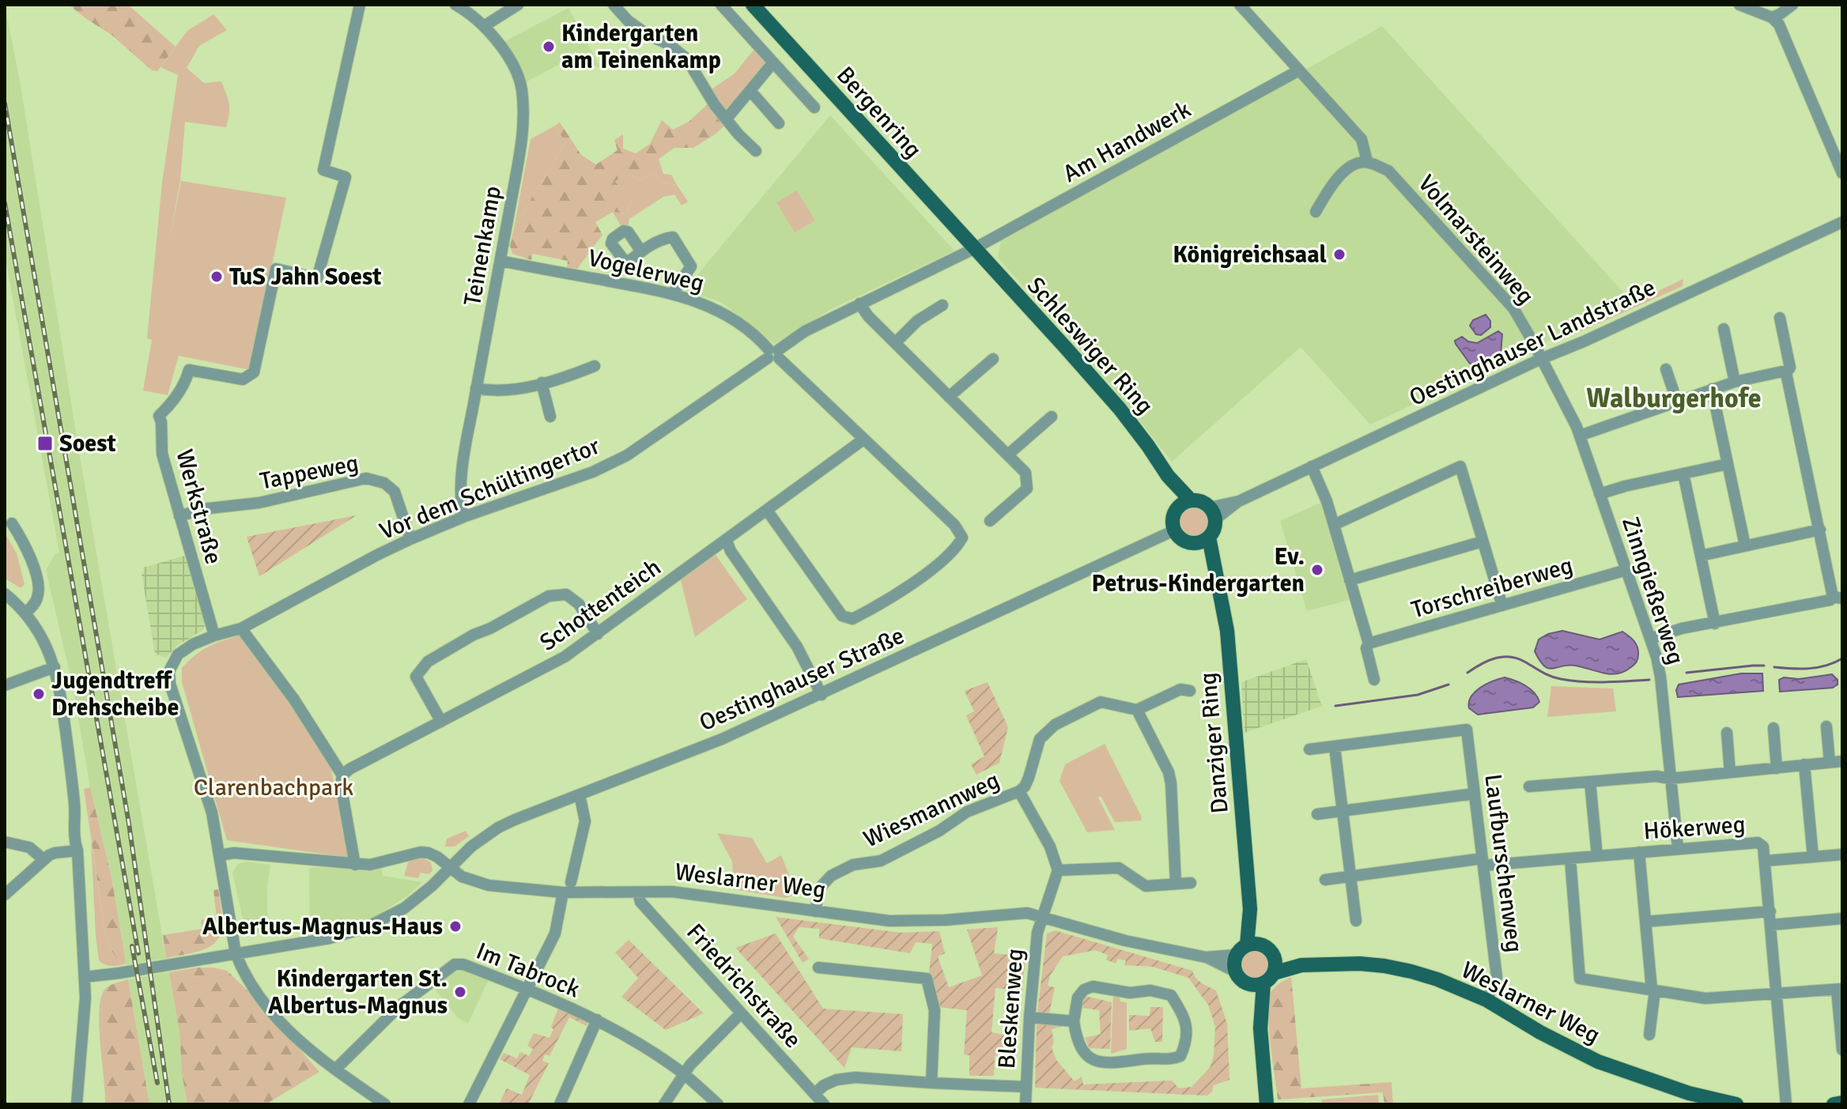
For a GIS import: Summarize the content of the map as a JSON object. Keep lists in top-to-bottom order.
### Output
{
  "streets": {
    "main road": [
      "Bergenring",
      "Schleswiger Ring",
      "Danziger Ring",
      "Weslarner Weg"
    ],
    "street": [
      "Am Handwerk",
      "Volmarsteinweg",
      "Teinenkamp",
      "Vogelerweg",
      "Oestinghauser Landstraße",
      "Tappeweg",
      "Vor dem Schültingertor",
      "Werkstraße",
      "Torschreiberweg",
      "Zinngießerweg",
      "Schottenteich",
      "Oestinghauser Straße",
      "Wiesmannweg",
      "Hökerweg",
      "Laufburschenweg",
      "Im Tabrock",
      "Friedrichstraße",
      "Bleskenweg"
    ]
  },
  "crossings": [
    ["Bergenring", "Am Handwerk"],
    ["Bergenring", "Schleswiger Ring"],
    ["Bergenring", "Vor dem Schültingertor"],
    ["Am Handwerk", "Schleswiger Ring"],
    ["Am Handwerk", "Vor dem Schültingertor"],
    ["Volmarsteinweg", "Oestinghauser Landstraße"],
    ["Volmarsteinweg", "Zinngießerweg"],
    ["Teinenkamp", "Vogelerweg"],
    ["Teinenkamp", "Vor dem Schültingertor"],
    ["Vogelerweg", "Vor dem Schültingertor"],
    ["Vogelerweg", "Schottenteich"],
    ["Oestinghauser Landstraße", "Schleswiger Ring"],
    ["Oestinghauser Landstraße", "Zinngießerweg"],
    ["Oestinghauser Landstraße", "Oestinghauser Straße"],
    ["Oestinghauser Landstraße", "Danziger Ring"],
    ["Schleswiger Ring", "Vor dem Schültingertor"],
    ["Schleswiger Ring", "Oestinghauser Straße"],
    ["Schleswiger Ring", "Danziger Ring"],
    ["Tappeweg", "Vor dem Schültingertor"],
    ["Tappeweg", "Werkstraße"],
    ["Vor dem Schültingertor", "Werkstraße"],
    ["Torschreiberweg", "Zinngießerweg"],
    ["Zinngießerweg", "Hökerweg"],
    ["Oestinghauser Straße", "Danziger Ring"],
    ["Oestinghauser Straße", "Weslarner Weg"],
    ["Danziger Ring", "Weslarner Weg"],
    ["Wiesmannweg", "Weslarner Weg"],
    ["Hökerweg", "Laufburschenweg"],
    ["Laufburschenweg", "Weslarner Weg"],
    ["Weslarner Weg", "Friedrichstraße"],
    ["Weslarner Weg", "Bleskenweg"]
  ],
  "districts": ["Walburgerhofe"],
  "parks": ["Clarenbachpark"],
  "places": {
    "other": [
      "Kindergarten am Teinenkamp",
      "Königreichsaal",
      "TuS Jahn Soest",
      "Ev. Petrus-Kindergarten",
      "Jugendtreff Drehscheibe",
      "Albertus-Magnus-Haus",
      "Kindergarten St. Albertus-Magnus"
    ],
    "transit": ["Soest"]
  }
}
